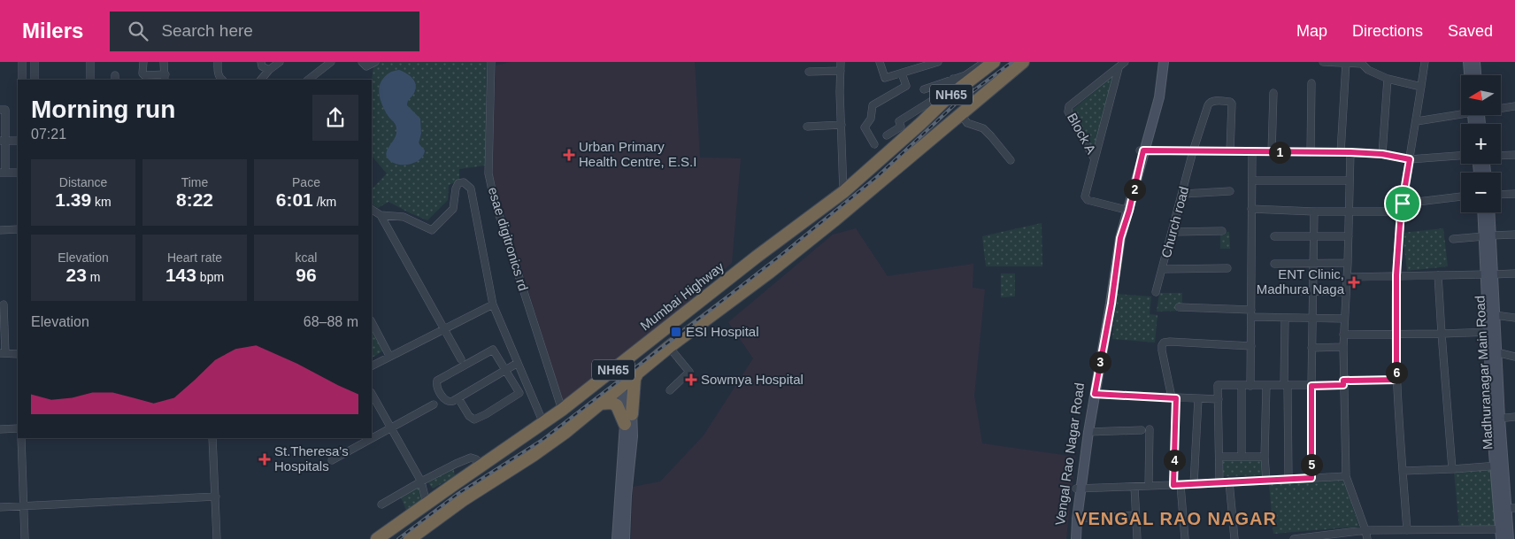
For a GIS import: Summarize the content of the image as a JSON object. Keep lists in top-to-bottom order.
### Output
{
  "streets": {
    "highway": ["NH65", "Mumbai Highway"],
    "main road": ["Madhuranagar Main Road", "Vengal Rao Nagar Road"],
    "street": ["Block A", "Church road", "esae digitronics rd"]
  },
  "crossings": [
    ["esae digitronics rd", "Mumbai Highway"]
  ],
  "districts": ["VENGAL RAO NAGAR"],
  "places": {
    "health": [
      "Urban Primary Health Centre, E.S.I",
      "ENT Clinic, Madhura Naga",
      "Sowmya Hospital",
      "St.Theresa's Hospitals"
    ],
    "transit": ["ESI Hospital"]
  },
  "north": "left",
  "page": {
    "header": "Milers",
    "search": "Search here",
    "nav": ["Map", "Directions", "Saved"],
    "map_buttons": ["+", "−"],
    "heading": ["Morning run", "07:21"],
    "pins": [
      "1",
      "2",
      "3",
      "6",
      "4",
      "5"
    ],
    "stats": [
      ["Distance", "1.39 km"],
      ["Time", "8:22"],
      ["Pace", "6:01 /km"],
      ["Elevation", "23 m"],
      ["Heart rate", "143 bpm"],
      ["kcal", "96"]
    ],
    "chart": ["Elevation", "68–88 m"]
  }
}
